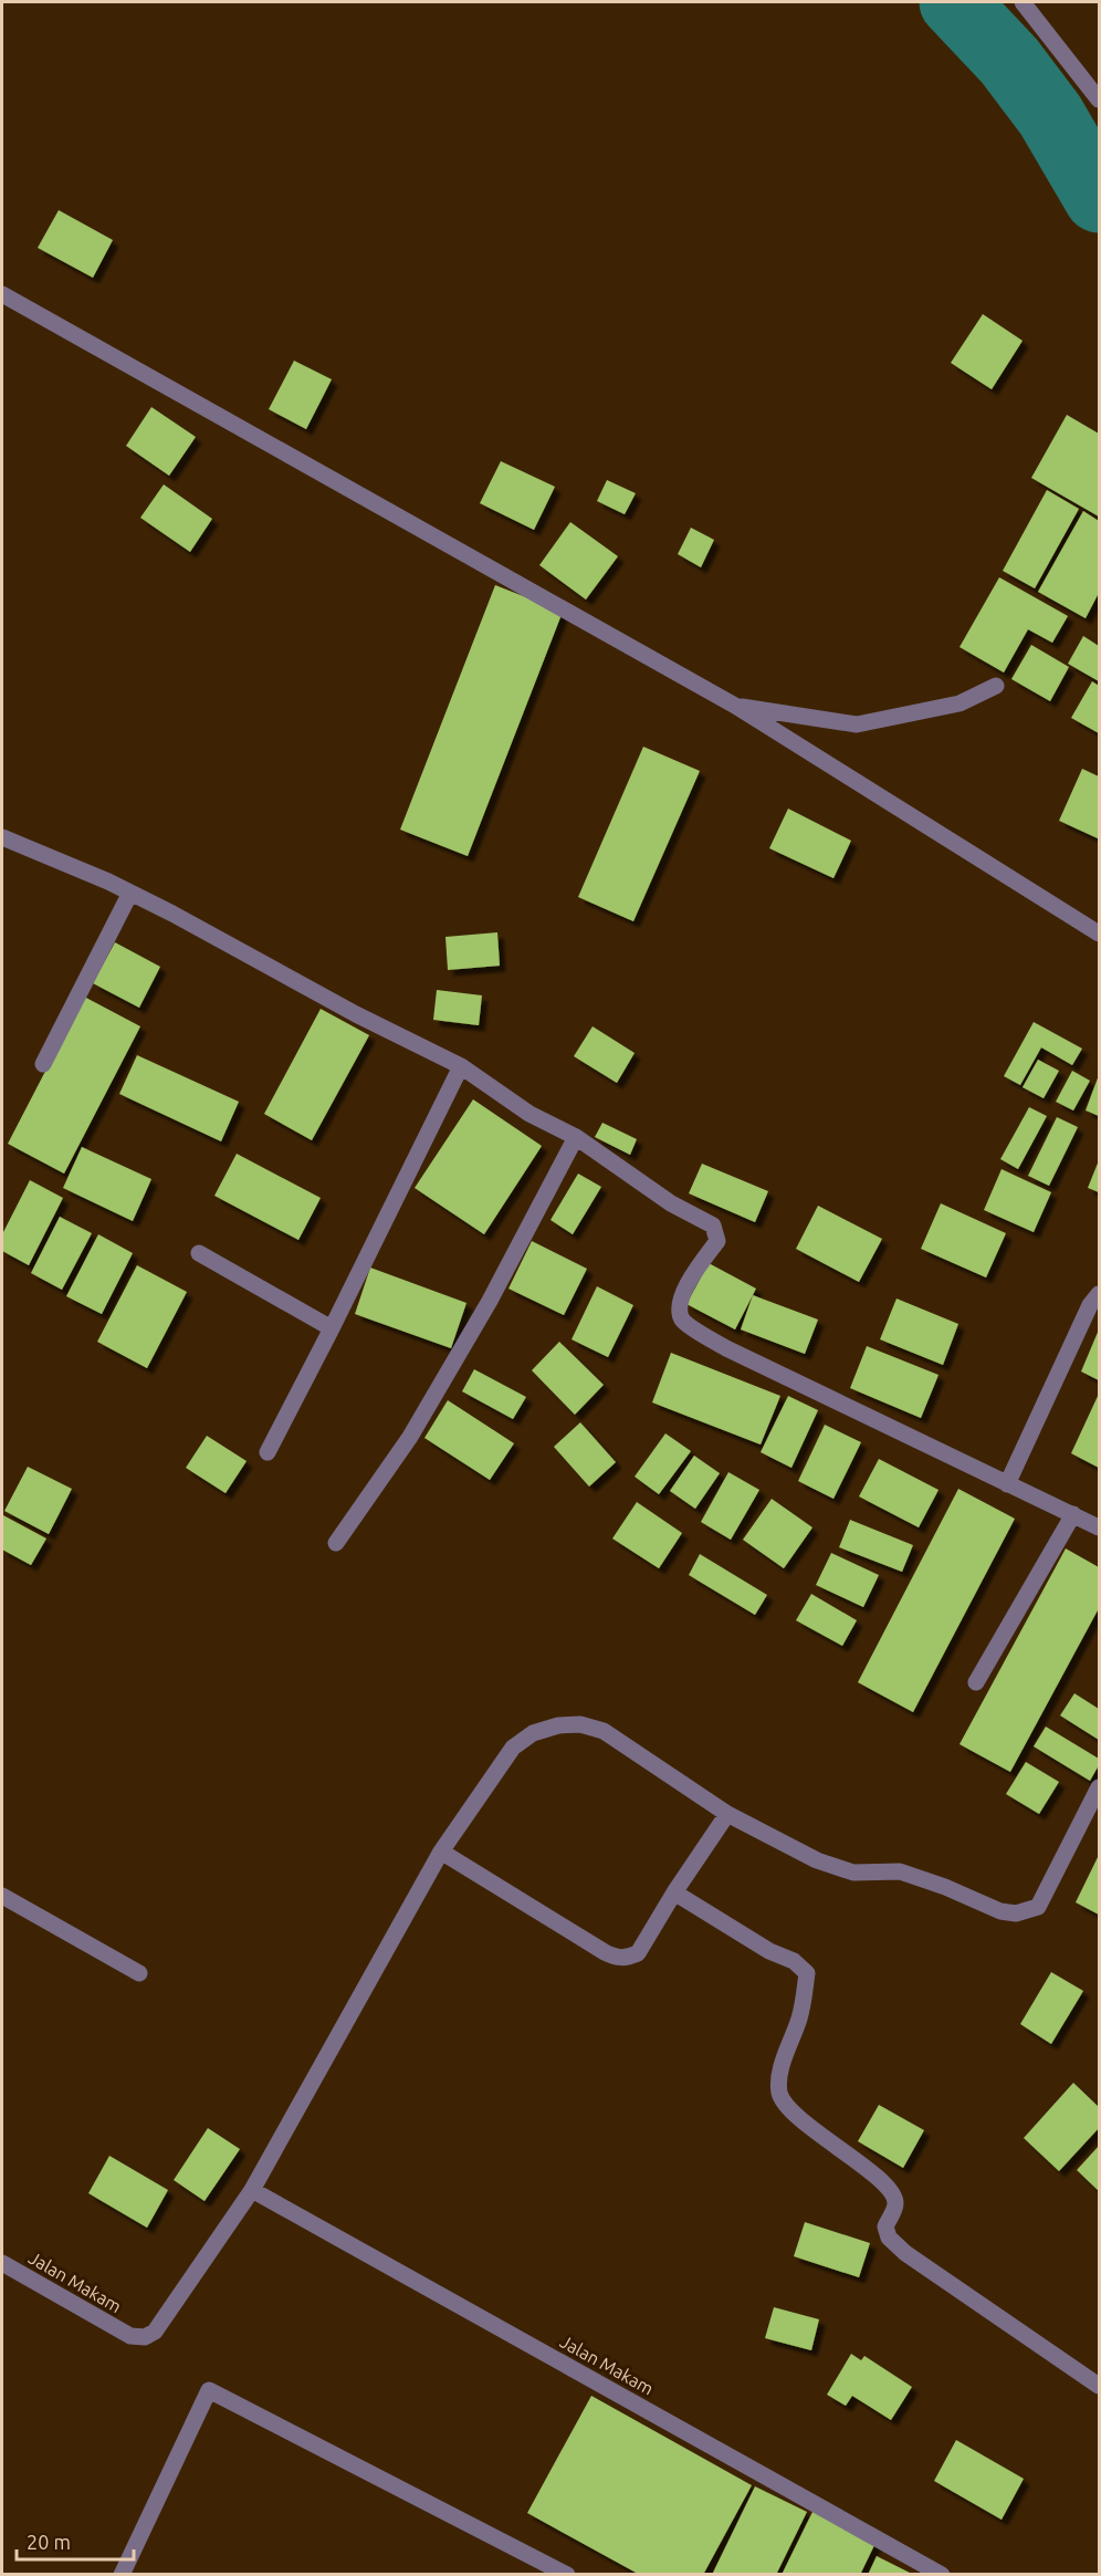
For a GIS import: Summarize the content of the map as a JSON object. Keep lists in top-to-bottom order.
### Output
{
  "streets": {
    "street": ["Jalan Makam"]
  },
  "scale_bar": "20 m"
}
